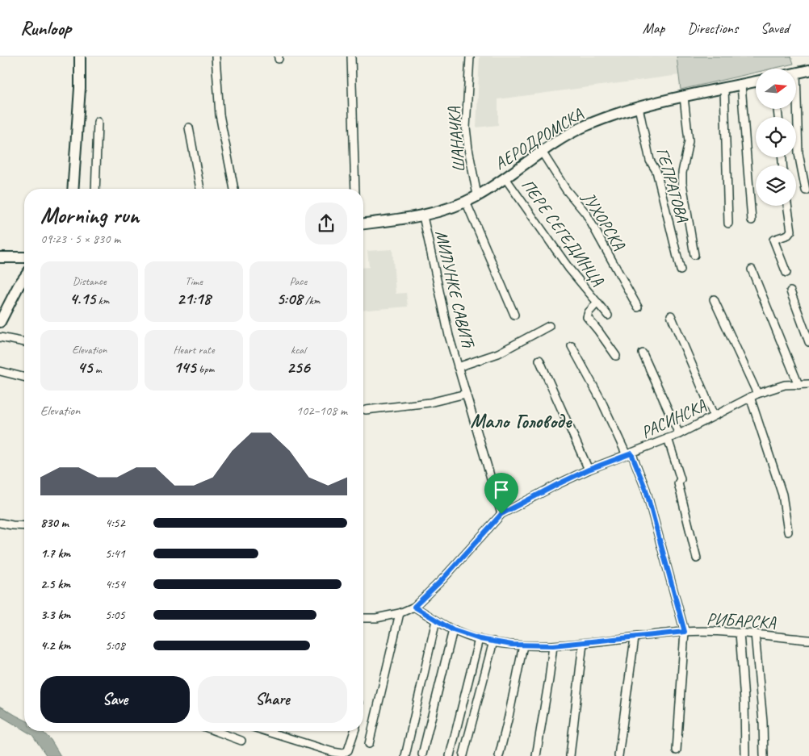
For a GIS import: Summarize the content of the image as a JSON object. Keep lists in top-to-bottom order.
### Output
{
  "streets": {
    "street": [
      "АЕРОДРОМСКА",
      "ШАНАЧКА",
      "ГЕПРАТОВА",
      "ЈУХОРСКА",
      "ПЕРЕ СЕГЕДИНЦА",
      "МИЛУНКЕ САВИЋ",
      "РАСИНСКА",
      "РИБАРСКА"
    ]
  },
  "crossings": [
    ["АЕРОДРОМСКА", "ШАНАЧКА"],
    ["АЕРОДРОМСКА", "ГЕПРАТОВА"],
    ["АЕРОДРОМСКА", "ЈУХОРСКА"],
    ["АЕРОДРОМСКА", "ПЕРЕ СЕГЕДИНЦА"],
    ["АЕРОДРОМСКА", "МИЛУНКЕ САВИЋ"],
    ["МИЛУНКЕ САВИЋ", "РАСИНСКА"],
    ["РАСИНСКА", "РИБАРСКА"]
  ],
  "districts": ["Мало Головоде"],
  "north": "right",
  "page": {
    "header": "Runloop",
    "nav": ["Map", "Directions", "Saved"],
    "heading": ["Morning run", "09:23 · 5 × 830 m"],
    "stats": [
      ["Distance", "4.15 km"],
      ["Time", "21:18"],
      ["Pace", "5:08 /km"],
      ["Elevation", "45 m"],
      ["Heart rate", "145 bpm"],
      ["kcal", "256"]
    ],
    "chart": ["Elevation", "102–108 m"],
    "list": [
      {
        "name": "830 m",
        "note": "4:52"
      },
      {
        "name": "1.7 km",
        "note": "5:41"
      },
      {
        "name": "2.5 km",
        "note": "4:54"
      },
      {
        "name": "3.3 km",
        "note": "5:05"
      },
      {
        "name": "4.2 km",
        "note": "5:08"
      }
    ],
    "buttons": ["Save", "Share"]
  }
}
